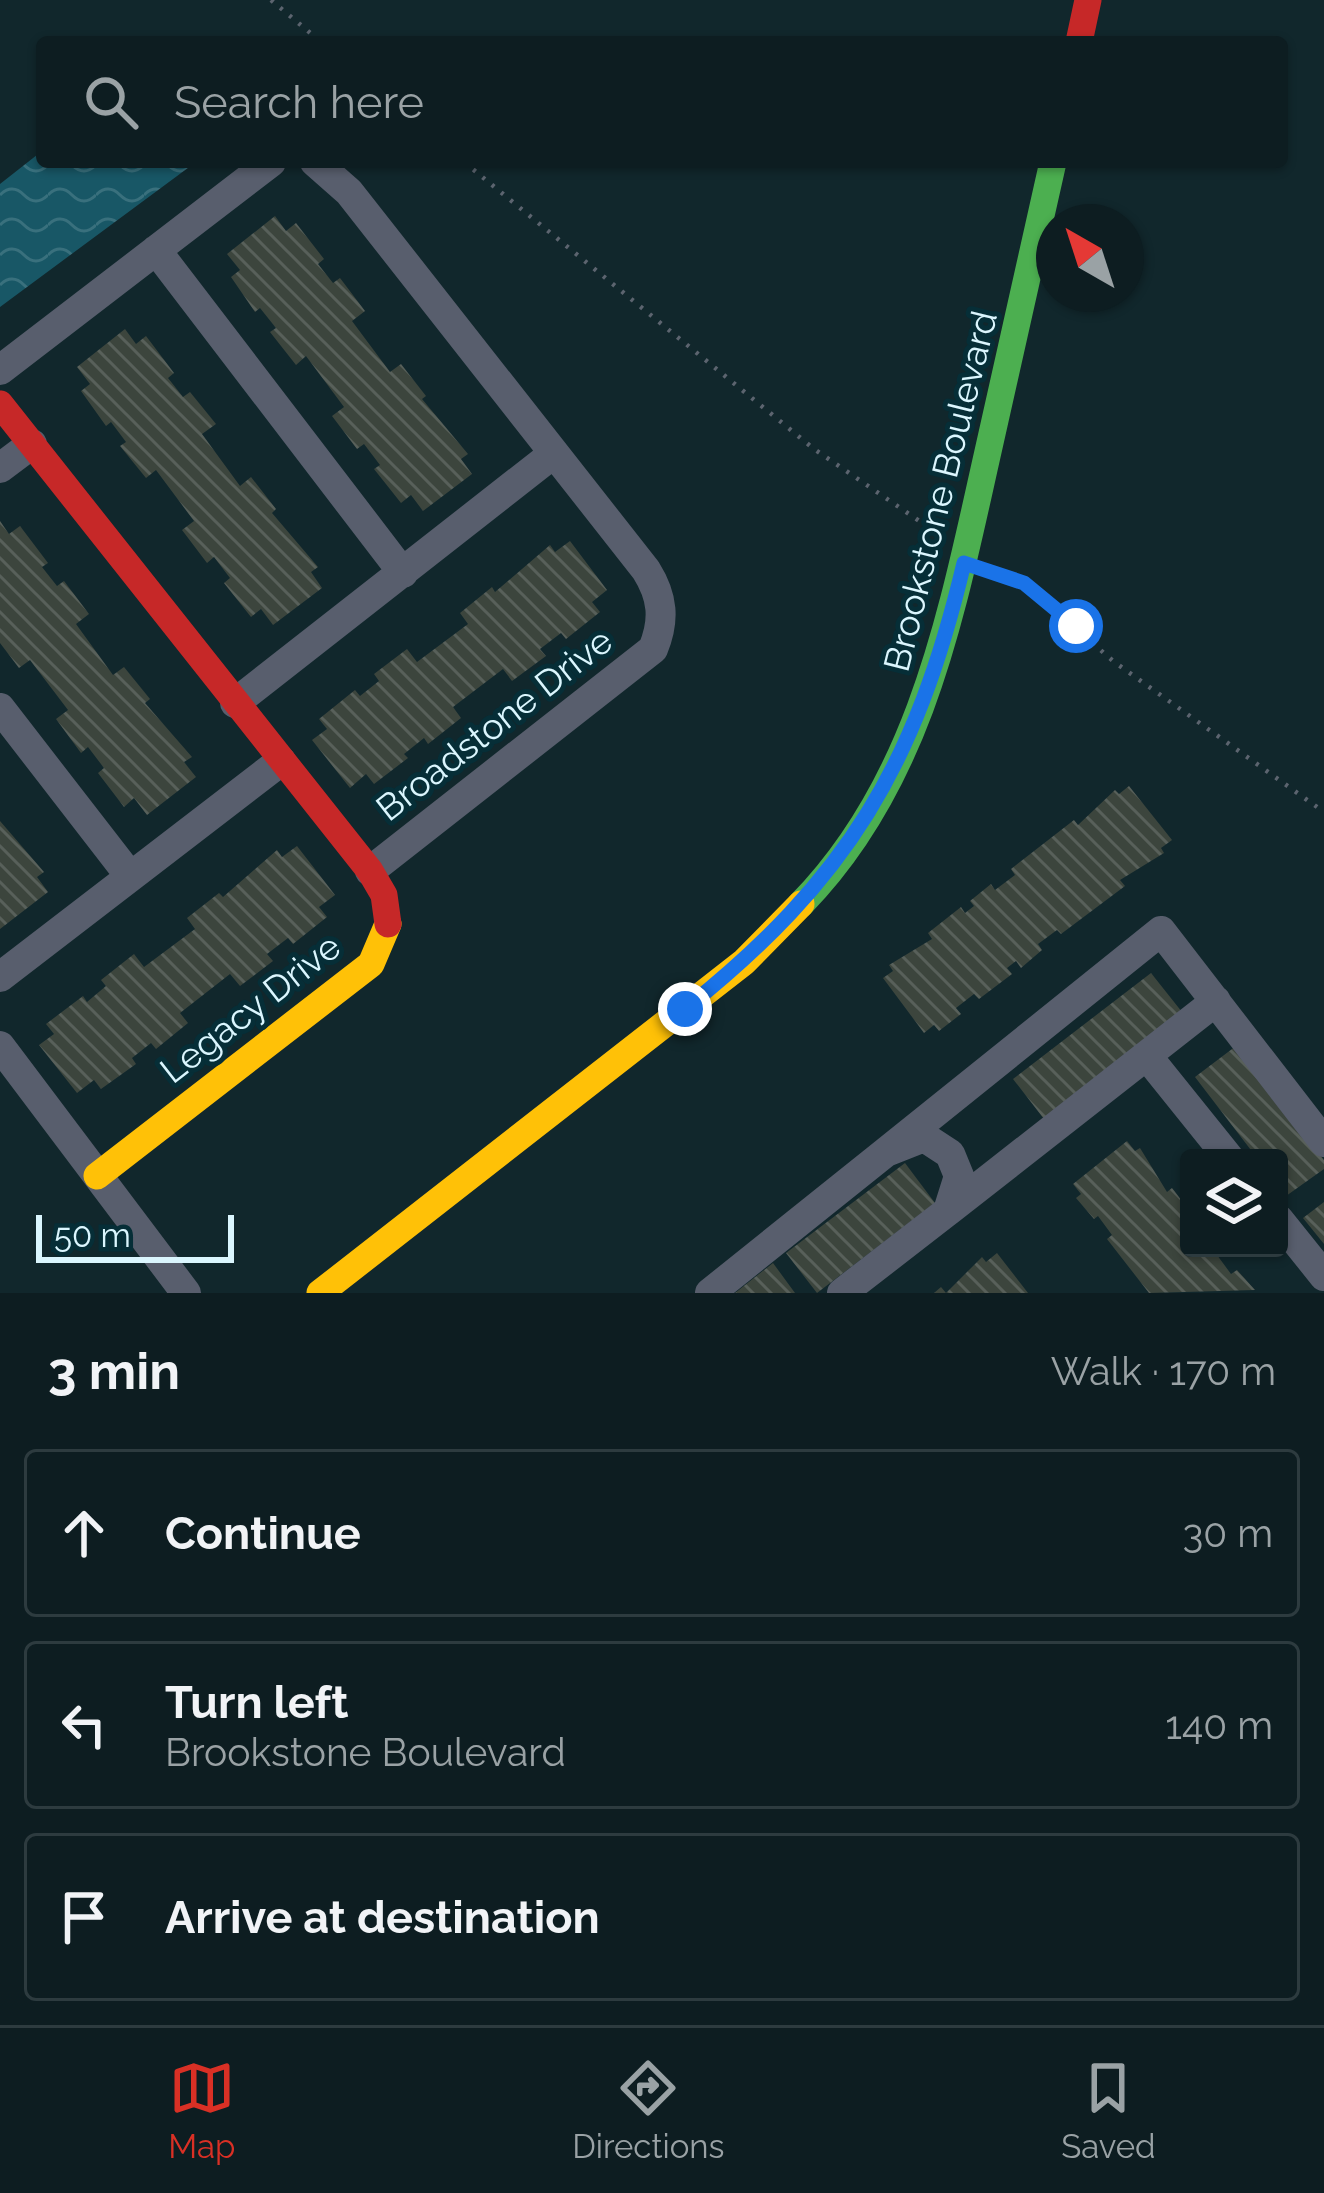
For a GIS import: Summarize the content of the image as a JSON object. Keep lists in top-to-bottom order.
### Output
{
  "streets": {
    "street": ["Brookstone Boulevard", "Broadstone Drive", "Legacy Drive"]
  },
  "crossings": [
    ["Broadstone Drive", "Legacy Drive"]
  ],
  "scale_bar": "50 m",
  "north": "top left",
  "page": {
    "search": "Search here",
    "scale": "50 m",
    "heading": ["3 min", "Walk · 170 m"],
    "list": [
      ["Continue", "30 m"],
      ["Turn left", "Brookstone Boulevard", "140 m"],
      "Arrive at destination"
    ],
    "nav": ["Map", "Directions", "Saved"]
  }
}
